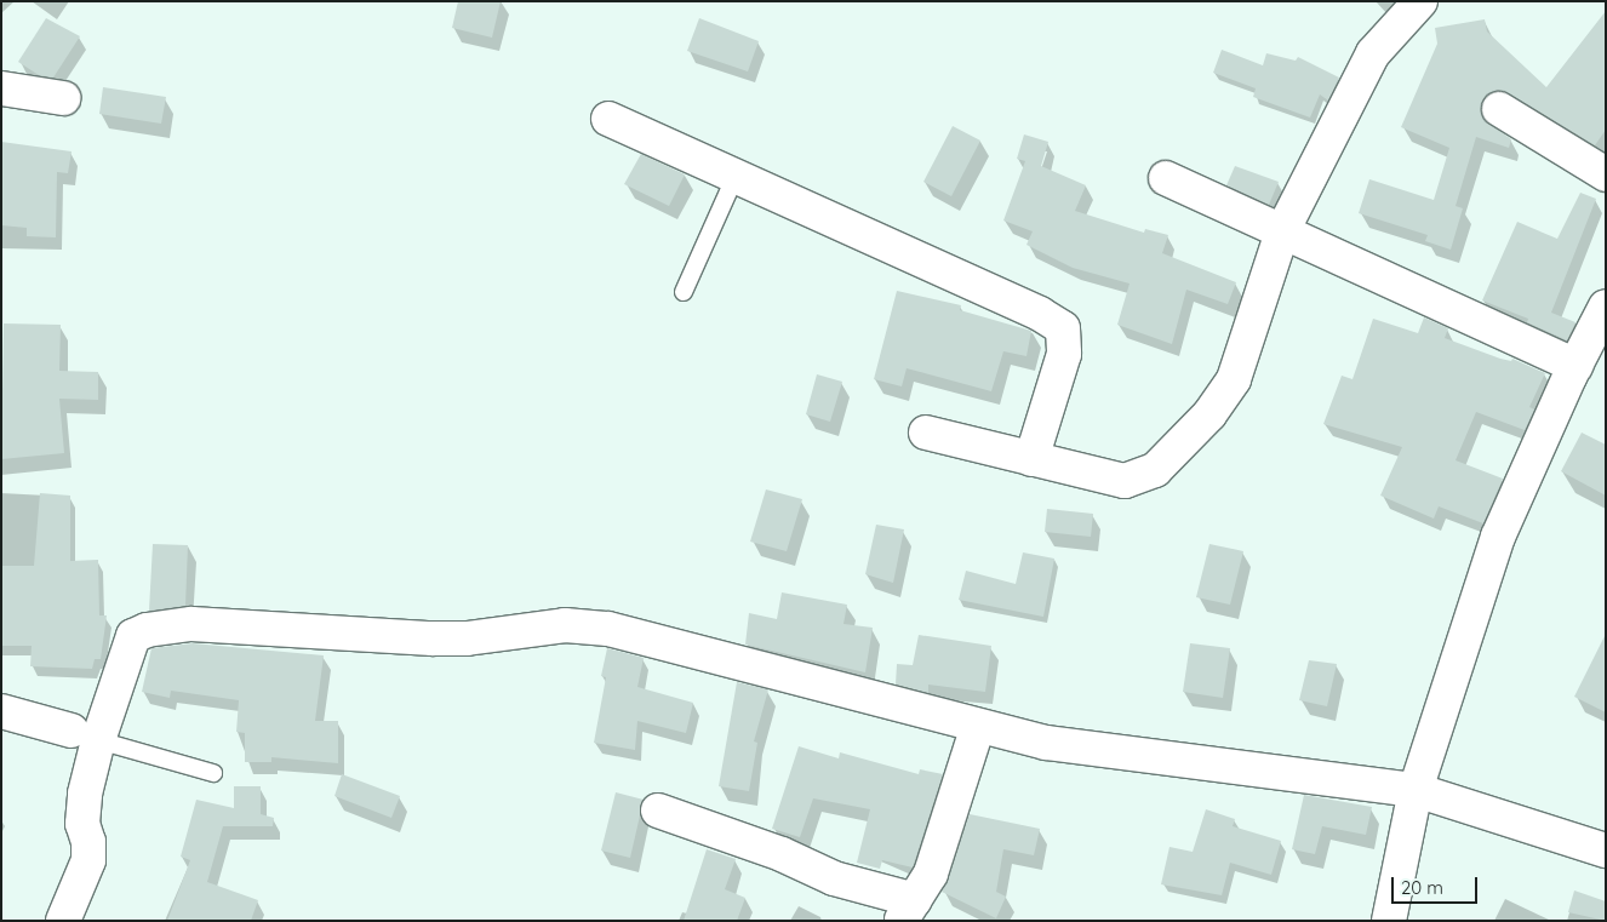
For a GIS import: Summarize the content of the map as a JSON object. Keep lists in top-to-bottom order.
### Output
{
  "scale_bar": "20 m"
}
